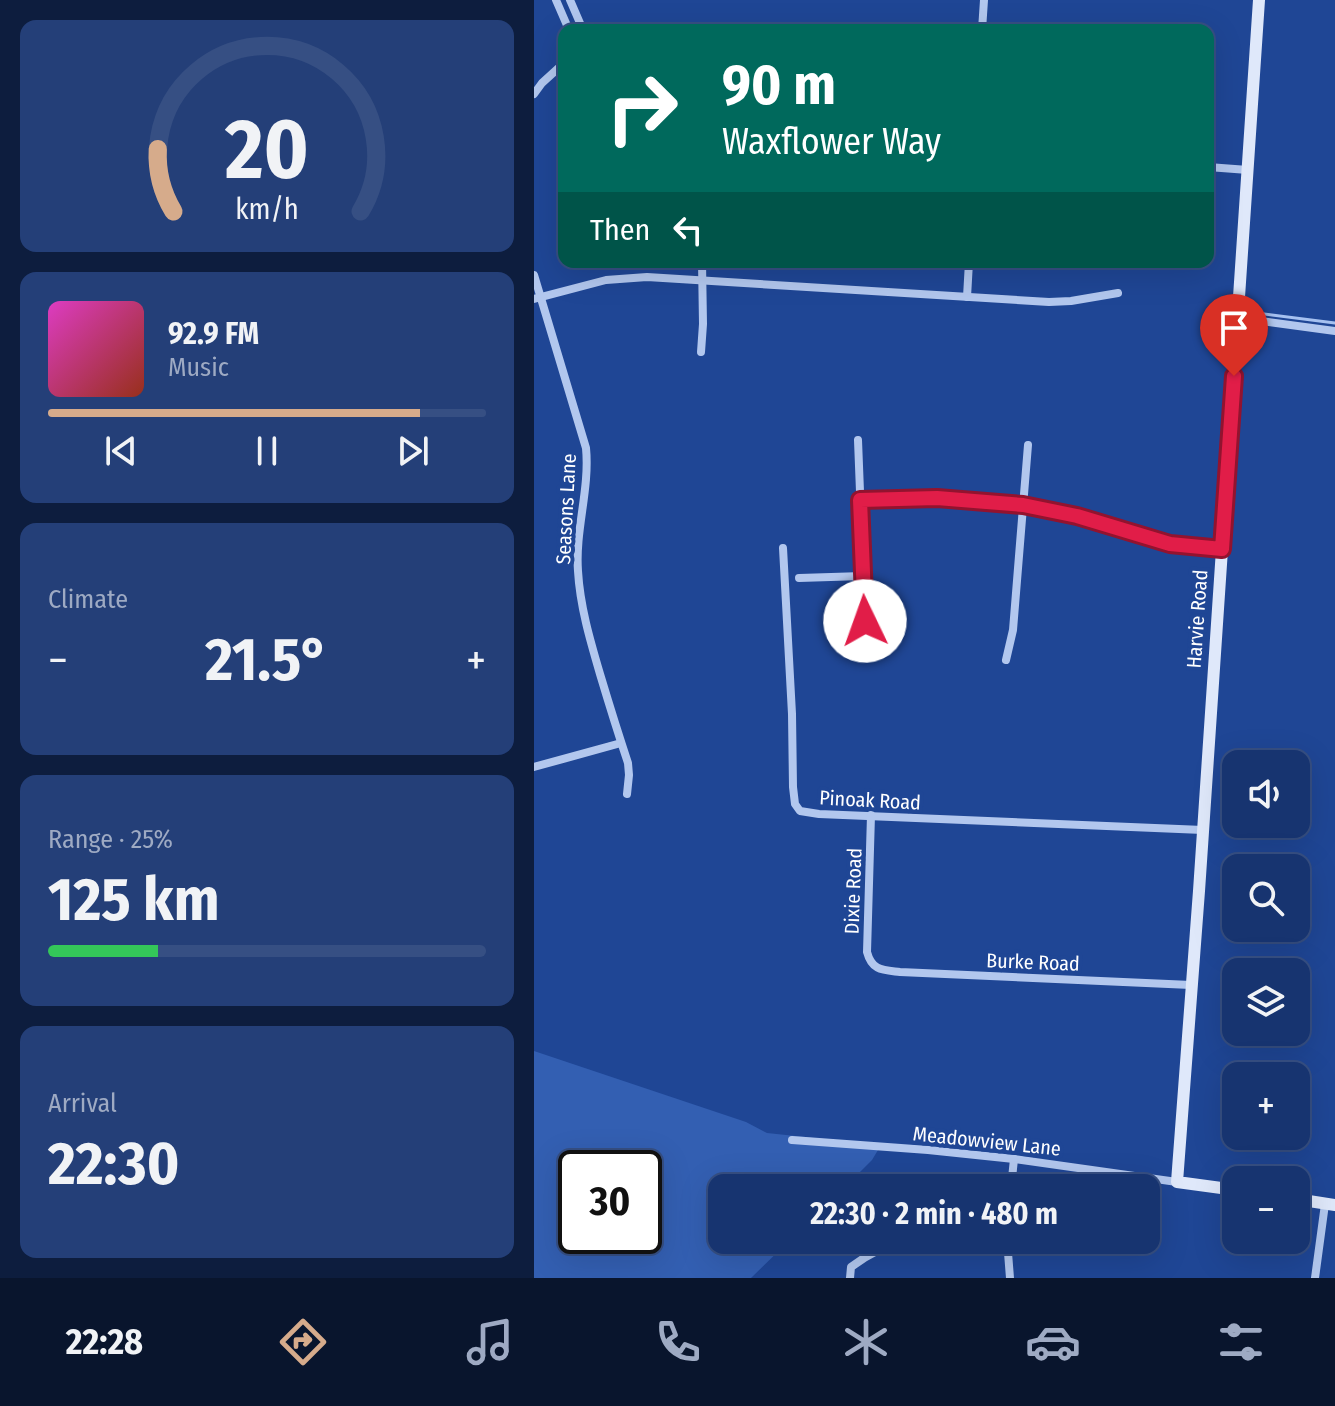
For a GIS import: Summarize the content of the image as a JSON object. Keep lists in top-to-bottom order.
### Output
{
  "streets": {
    "street": [
      "Seasons Lane",
      "Harvie Road",
      "Pinoak Road",
      "Dixie Road",
      "Burke Road",
      "Meadowview Lane"
    ]
  },
  "crossings": [
    ["Harvie Road", "Pinoak Road"],
    ["Harvie Road", "Burke Road"],
    ["Harvie Road", "Meadowview Lane"],
    ["Pinoak Road", "Dixie Road"],
    ["Dixie Road", "Burke Road"]
  ],
  "page": {
    "turn": ["90 m", "Waxflower Way"],
    "then": "Then",
    "song": ["92.9 FM", "Music"],
    "tile": [
      "Climate",
      ["Range · 25%", "125 km"],
      ["Arrival", "22:30"]
    ],
    "heat": ["−", "21.5°", "+"],
    "map_buttons": ["+", "−"],
    "limit": "30",
    "trip": "22:30 · 2 min · 480 m",
    "tabs": "22:28",
    "gauge": ["20", "km/h"]
  }
}
